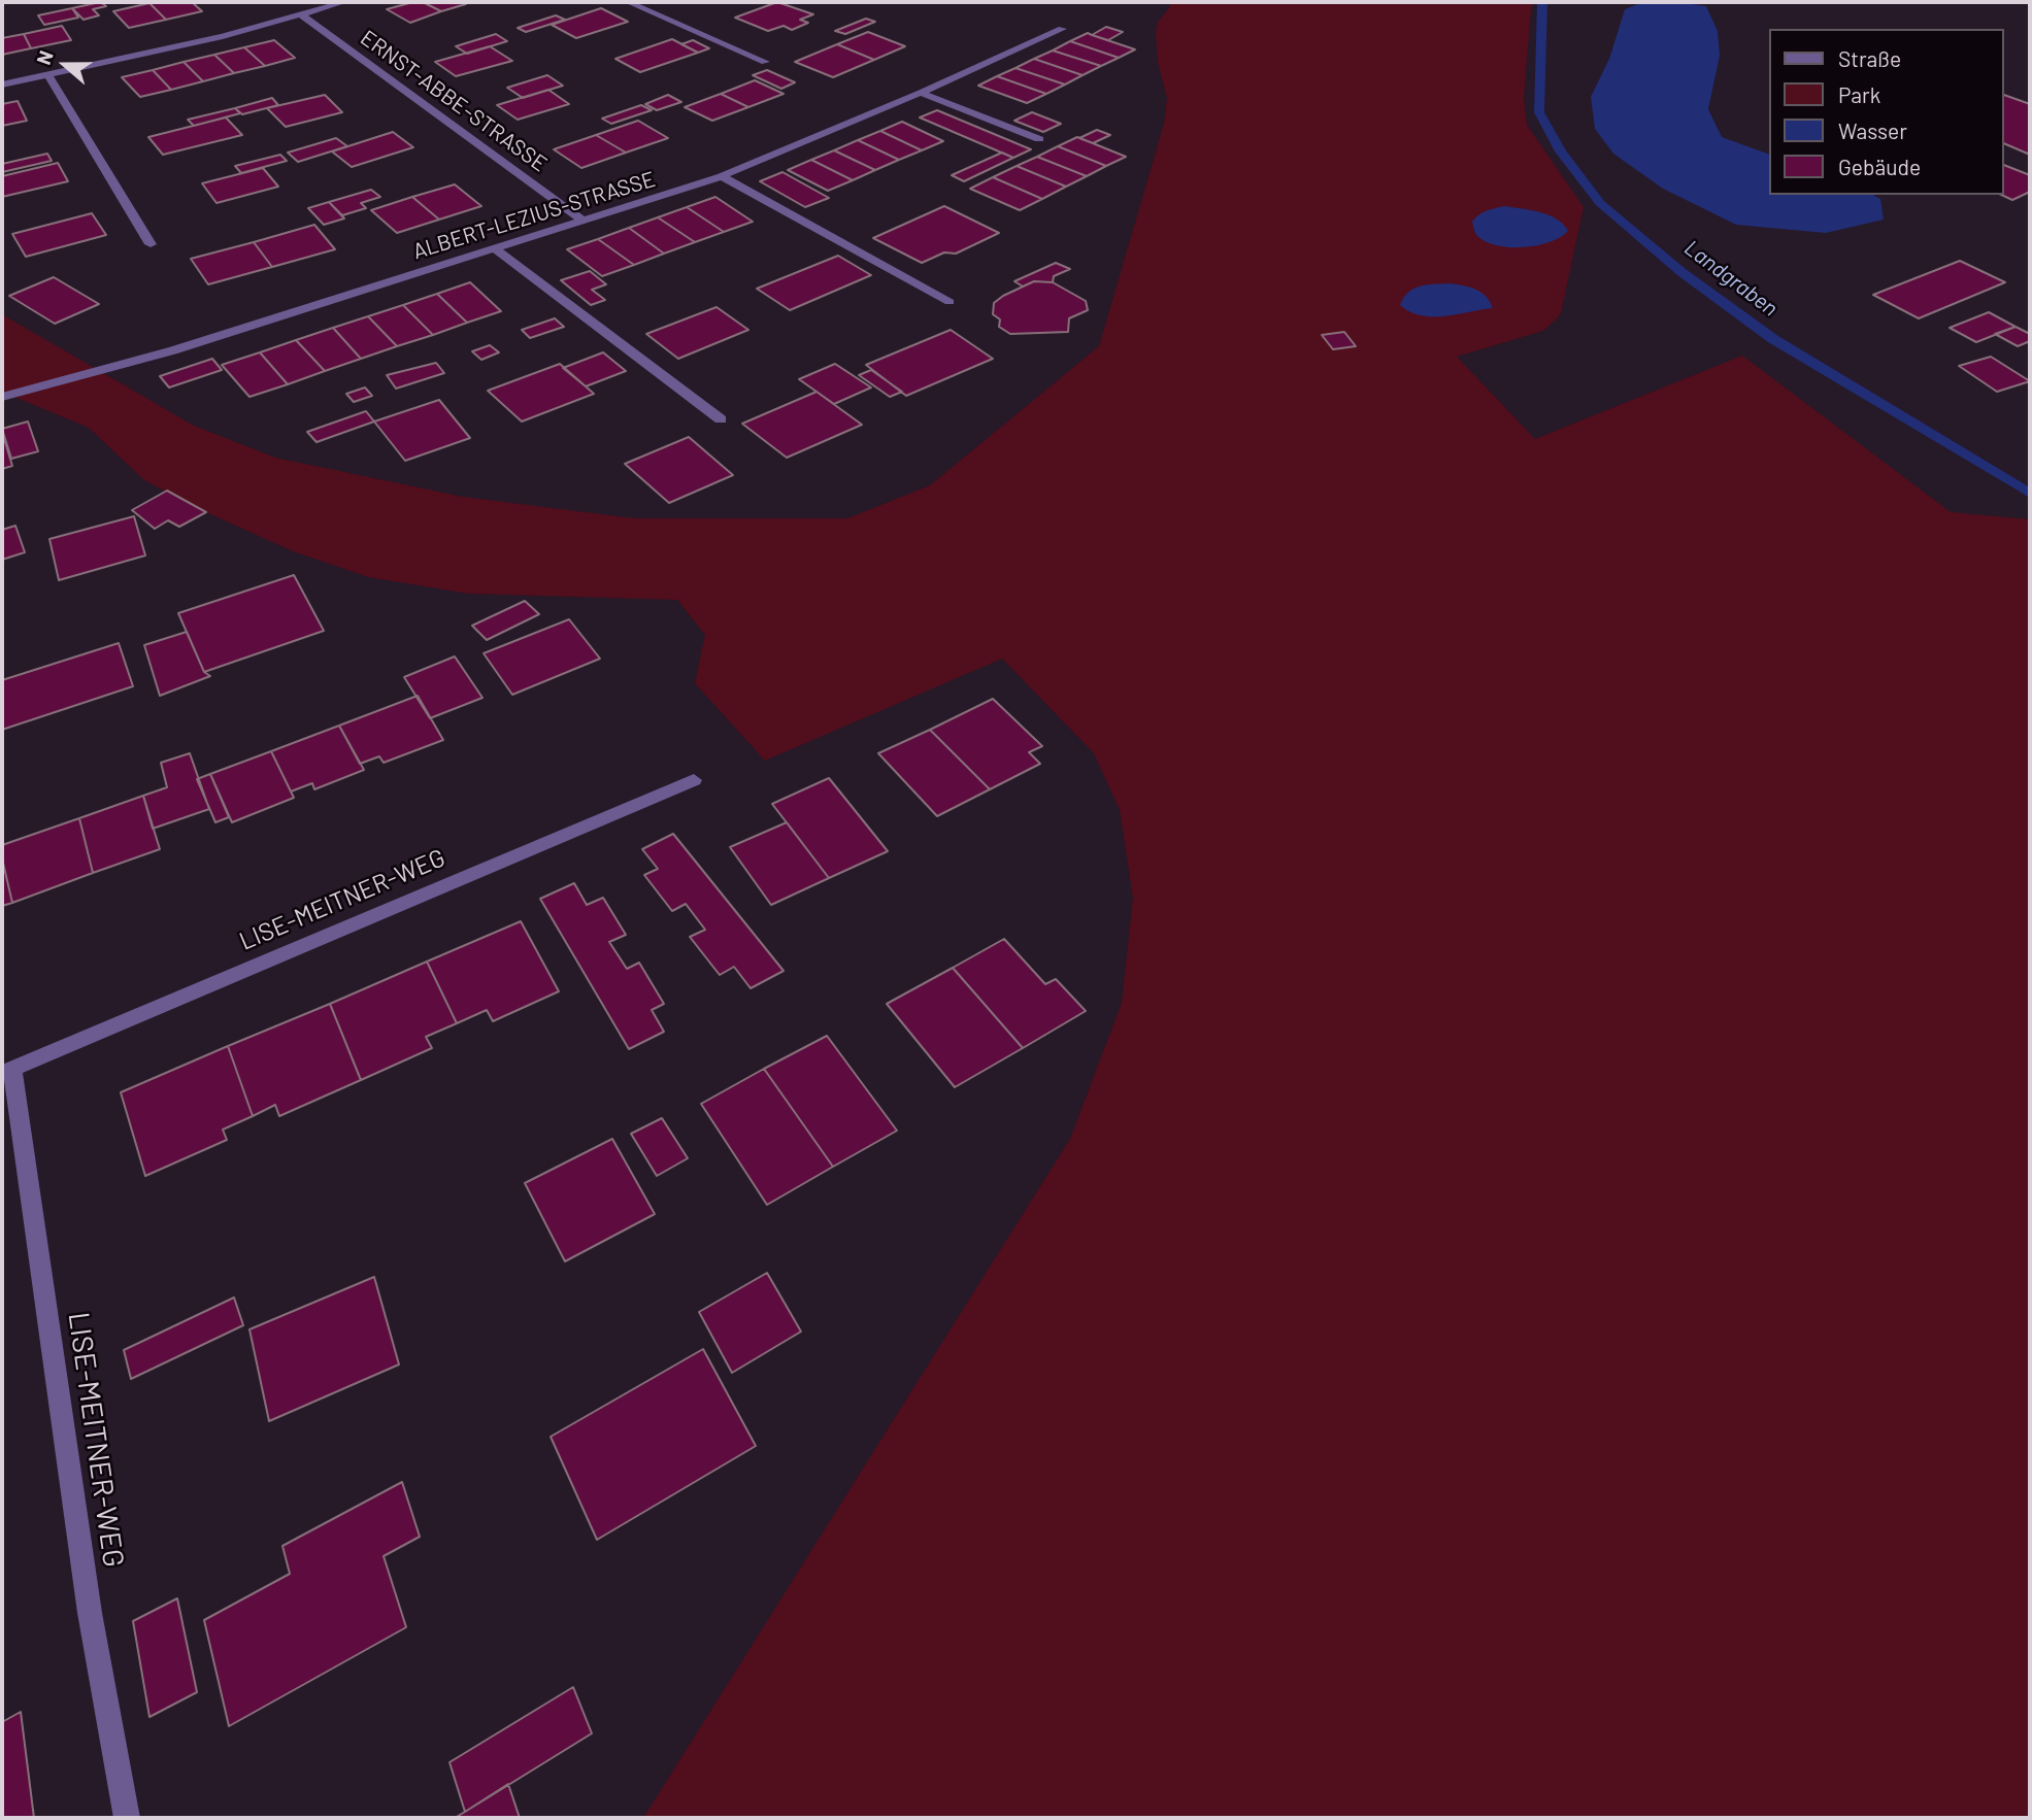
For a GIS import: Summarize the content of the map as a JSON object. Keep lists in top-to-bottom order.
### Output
{
  "streets": {
    "street": ["ERNST-ABBE-STRASSE", "ALBERT-LEZIUS-STRASSE", "LISE-MEITNER-WEG"]
  },
  "crossings": [
    ["ERNST-ABBE-STRASSE", "ALBERT-LEZIUS-STRASSE"]
  ],
  "water": ["Landgraben"],
  "legend": [
    "Straße",
    "Park",
    "Wasser",
    "Gebäude"
  ],
  "north": "left"
}
